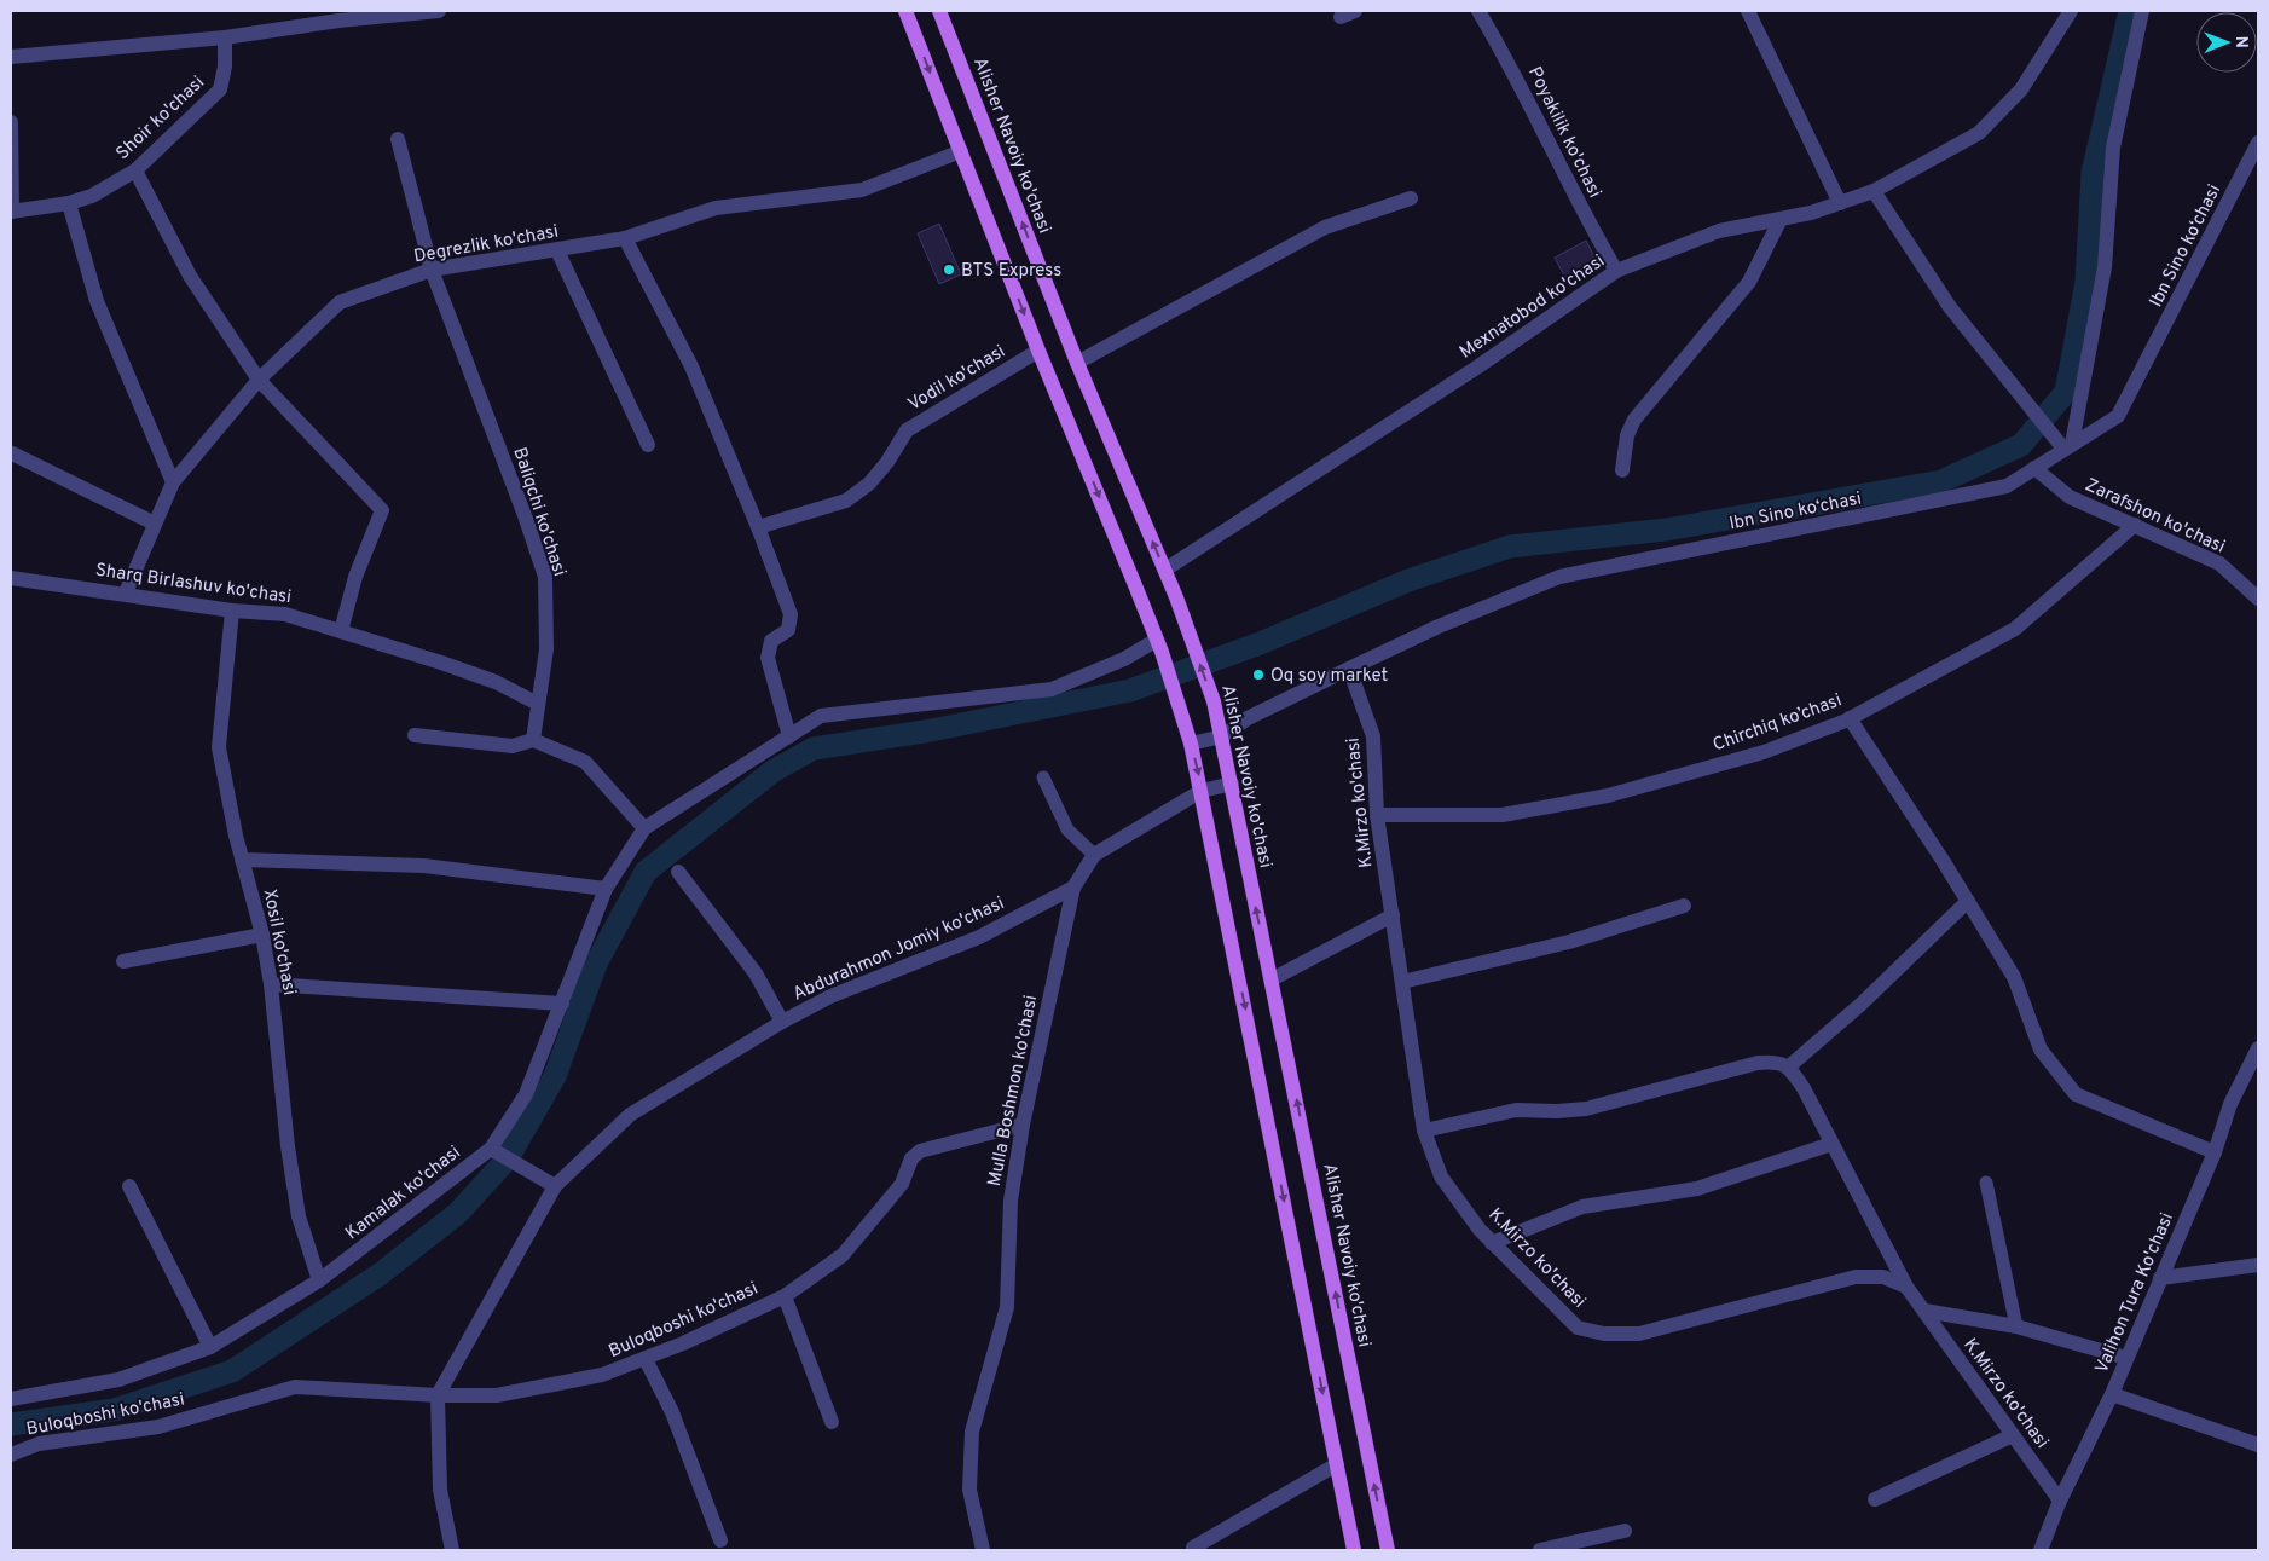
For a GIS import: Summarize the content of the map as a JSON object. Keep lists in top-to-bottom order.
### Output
{
  "streets": {
    "main road": ["Alisher Navoiy ko'chasi"],
    "street": [
      "Shoir ko'chasi",
      "Poyakilik ko'chasi",
      "Degrezlik ko'chasi",
      "Ibn Sino ko‘chasi",
      "Mexnatobod ko'chasi",
      "Vodil ko'chasi",
      "Baliqchi ko'chasi",
      "Zarafshon ko'chasi",
      "Sharq Birlashuv ko'chasi",
      "Chirchiq ko’chasi",
      "K.Mirzo ko'chasi",
      "Xosil ko'chasi",
      "Abdurahmon Jomiy ko'chasi",
      "Mulla Boshmon ko'chasi",
      "Kamalak ko'chasi",
      "Valihon Tura Ko'chasi",
      "Buloqboshi ko'chasi"
    ]
  },
  "crossings": [
    ["Poyakilik ko'chasi", "Mexnatobod ko'chasi"],
    ["Alisher Navoiy ko'chasi", "Ibn Sino ko‘chasi"],
    ["Alisher Navoiy ko'chasi", "Mexnatobod ko'chasi"],
    ["Degrezlik ko'chasi", "Baliqchi ko'chasi"],
    ["Degrezlik ko'chasi", "Sharq Birlashuv ko'chasi"],
    ["Ibn Sino ko‘chasi", "Zarafshon ko'chasi"],
    ["Ibn Sino ko‘chasi", "K.Mirzo ko'chasi"],
    ["Baliqchi ko'chasi", "Sharq Birlashuv ko'chasi"],
    ["Zarafshon ko'chasi", "Chirchiq ko’chasi"],
    ["Sharq Birlashuv ko'chasi", "Xosil ko'chasi"],
    ["Chirchiq ko’chasi", "K.Mirzo ko'chasi"],
    ["K.Mirzo ko'chasi", "Valihon Tura Ko'chasi"],
    ["Xosil ko'chasi", "Kamalak ko'chasi"],
    ["Abdurahmon Jomiy ko'chasi", "Mulla Boshmon ko'chasi"],
    ["Abdurahmon Jomiy ko'chasi", "Buloqboshi ko'chasi"],
    ["Mulla Boshmon ko'chasi", "Buloqboshi ko'chasi"]
  ],
  "places": ["BTS Express", "Oq soy market"],
  "north": "right"
}
